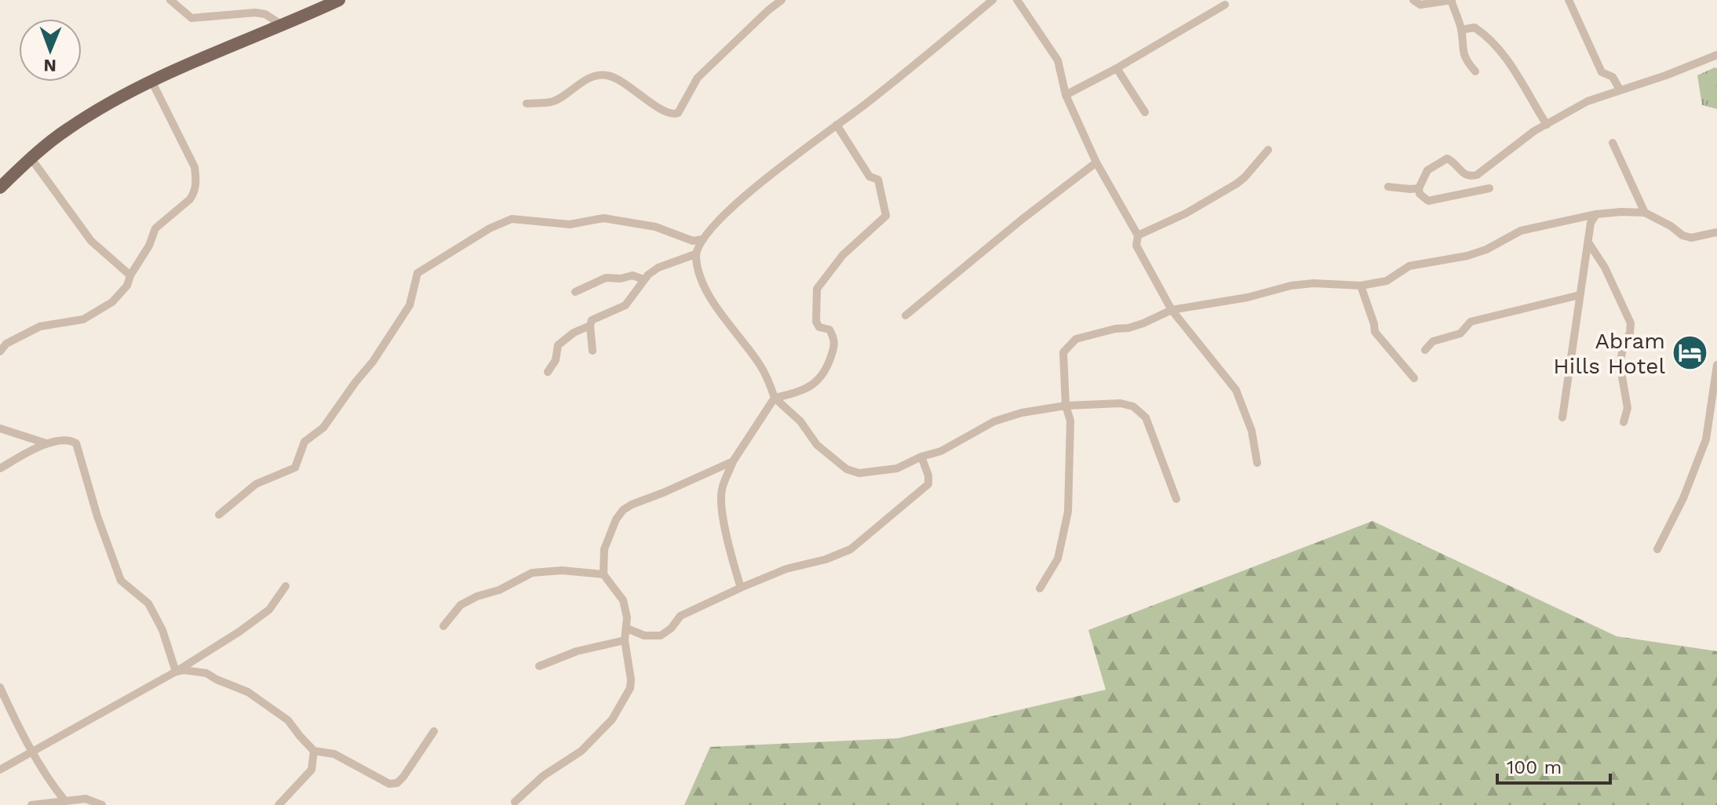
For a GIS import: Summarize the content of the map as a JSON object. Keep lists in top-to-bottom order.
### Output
{
  "places": {
    "hotel": ["Abram Hills Hotel"]
  },
  "scale_bar": "100 m",
  "north": "bottom"
}
